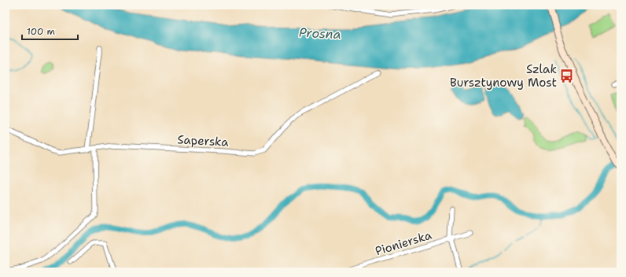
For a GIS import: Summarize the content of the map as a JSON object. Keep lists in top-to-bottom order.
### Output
{
  "streets": {
    "street": ["Saperska", "Pionierska"]
  },
  "water": ["Prosna"],
  "places": {
    "bus stop": ["Szlak Bursztynowy Most"]
  },
  "scale_bar": "100 m"
}
